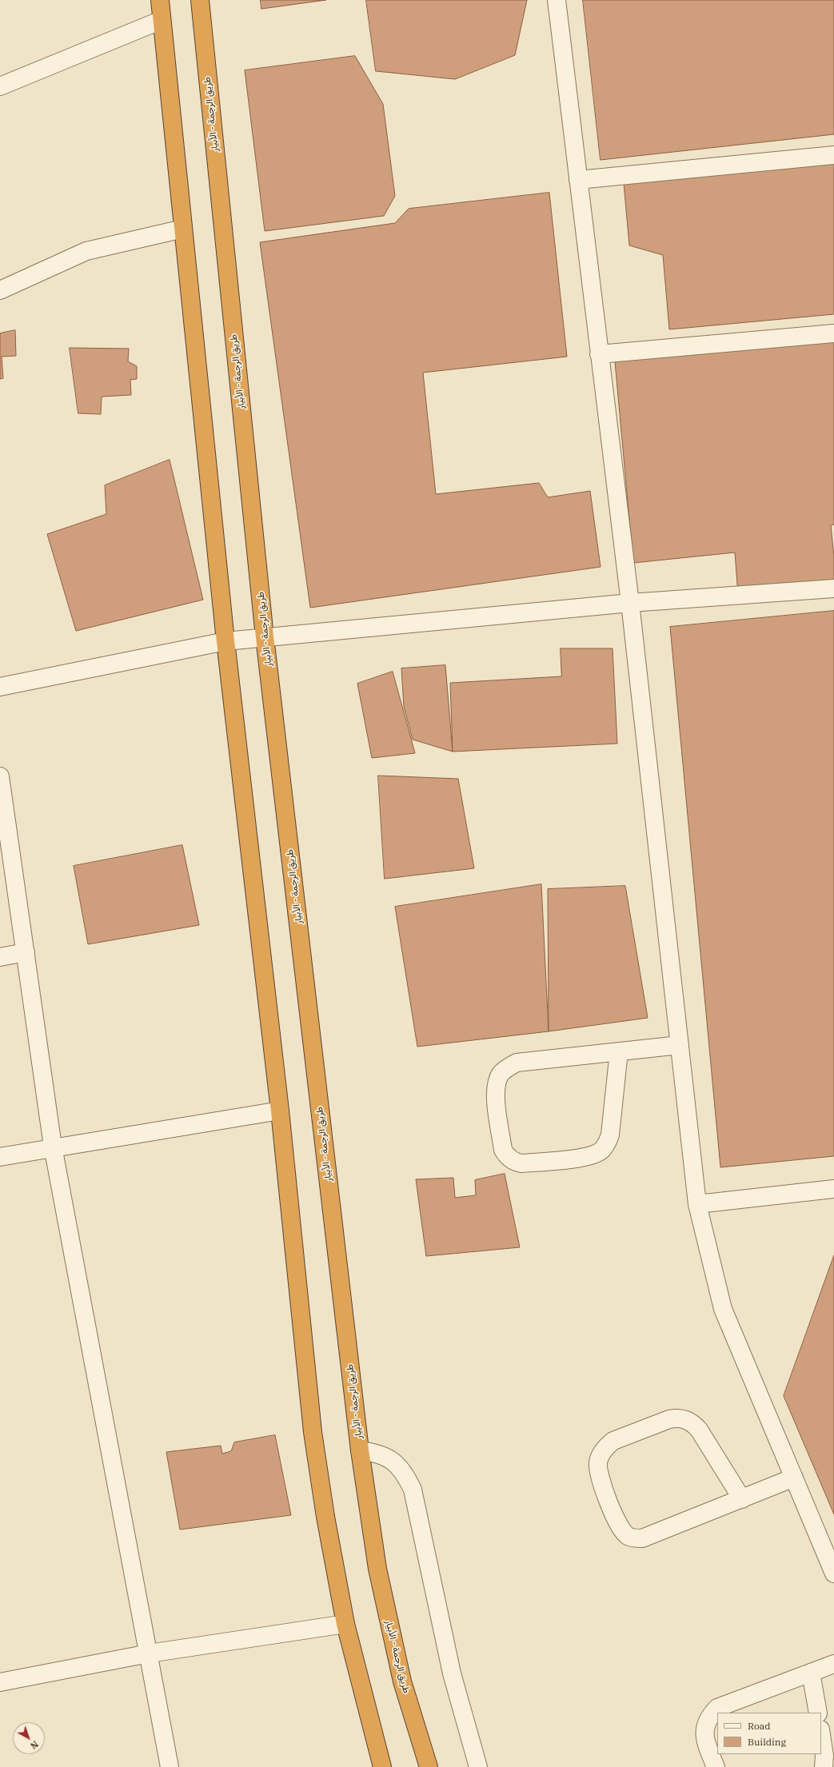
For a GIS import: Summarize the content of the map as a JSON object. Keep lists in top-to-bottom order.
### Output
{
  "streets": {
    "highway": ["طريق الرجمة - الأبيار"]
  },
  "legend": ["Road", "Building"],
  "north": "bottom right"
}
